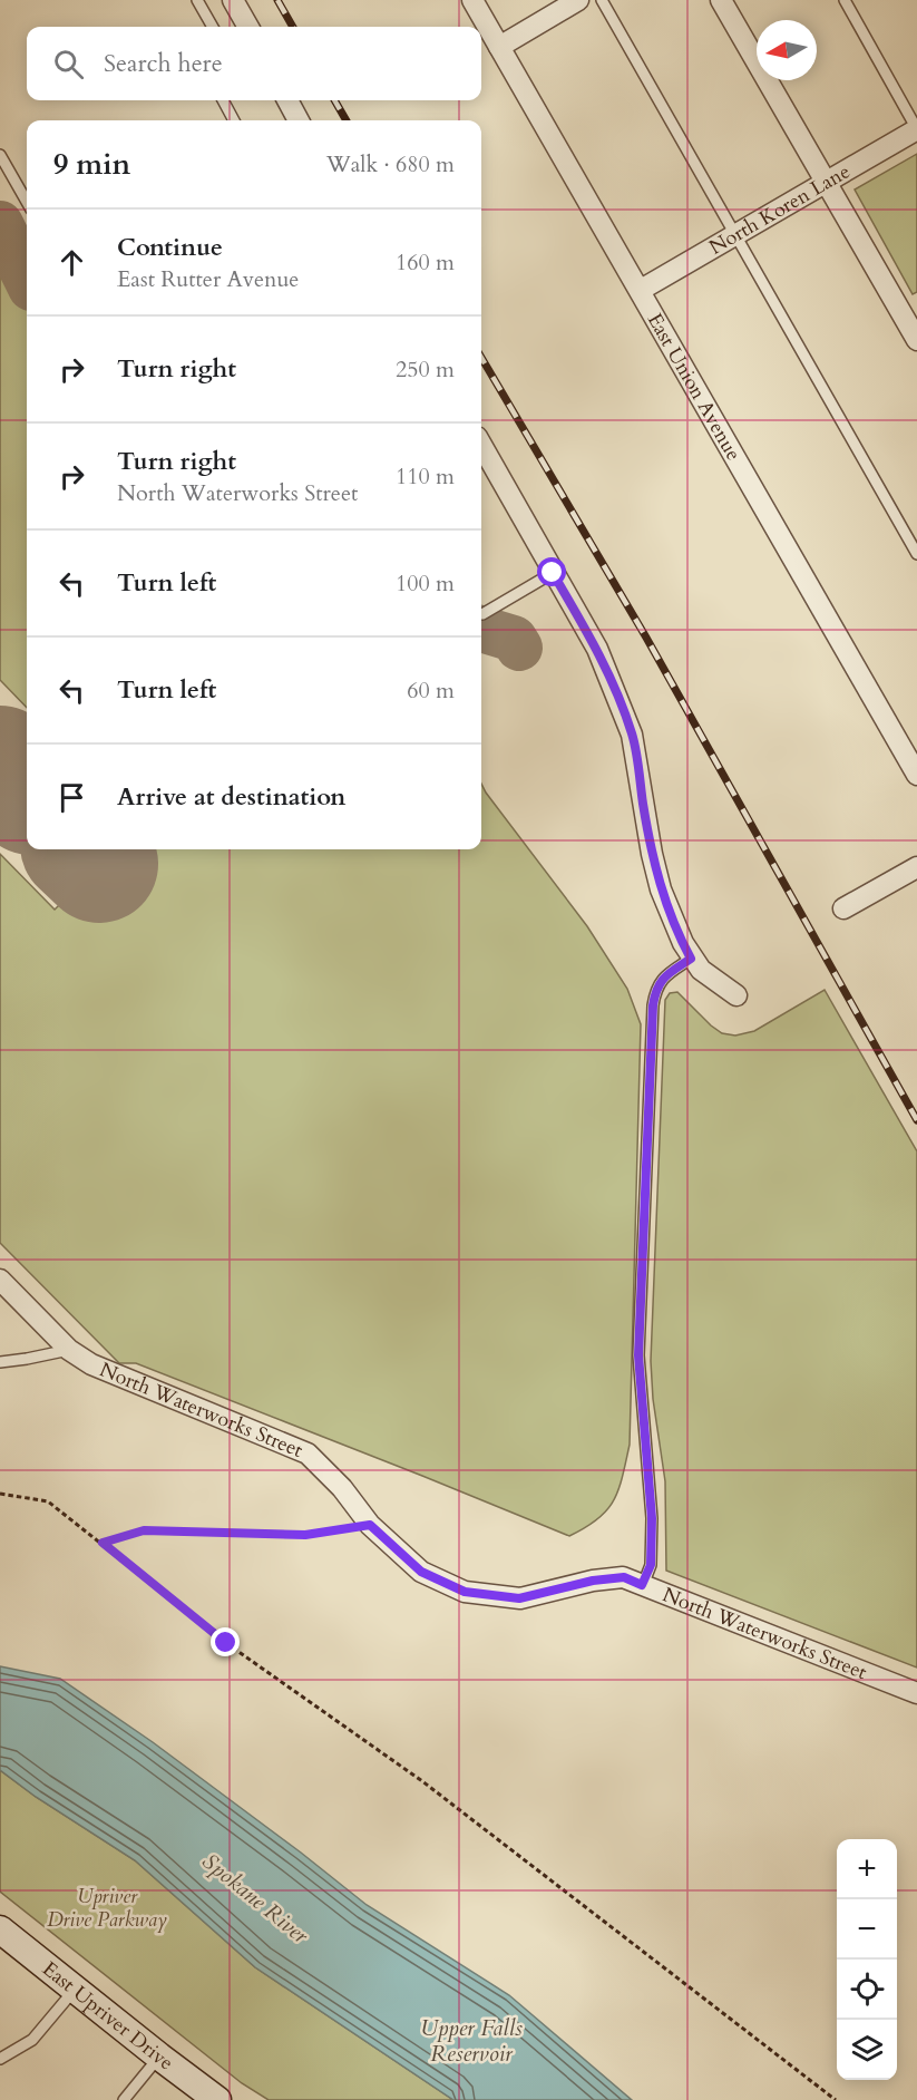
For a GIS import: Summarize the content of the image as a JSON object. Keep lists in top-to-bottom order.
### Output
{
  "streets": {
    "street": [
      "North Koren Lane",
      "East Union Avenue",
      "North Waterworks Street",
      "East Upriver Drive"
    ]
  },
  "crossings": [
    ["North Koren Lane", "East Union Avenue"]
  ],
  "water": ["Spokane River", "Upper Falls Reservoir"],
  "parks": ["Upriver Drive Parkway"],
  "north": "left",
  "page": {
    "search": "Search here",
    "heading": ["9 min", "Walk · 680 m"],
    "list": [
      ["Continue", "East Rutter Avenue", "160 m"],
      ["Turn right", "250 m"],
      ["Turn right", "North Waterworks Street", "110 m"],
      ["Turn left", "100 m"],
      ["Turn left", "60 m"],
      "Arrive at destination"
    ],
    "map_buttons": ["+", "−"]
  }
}
